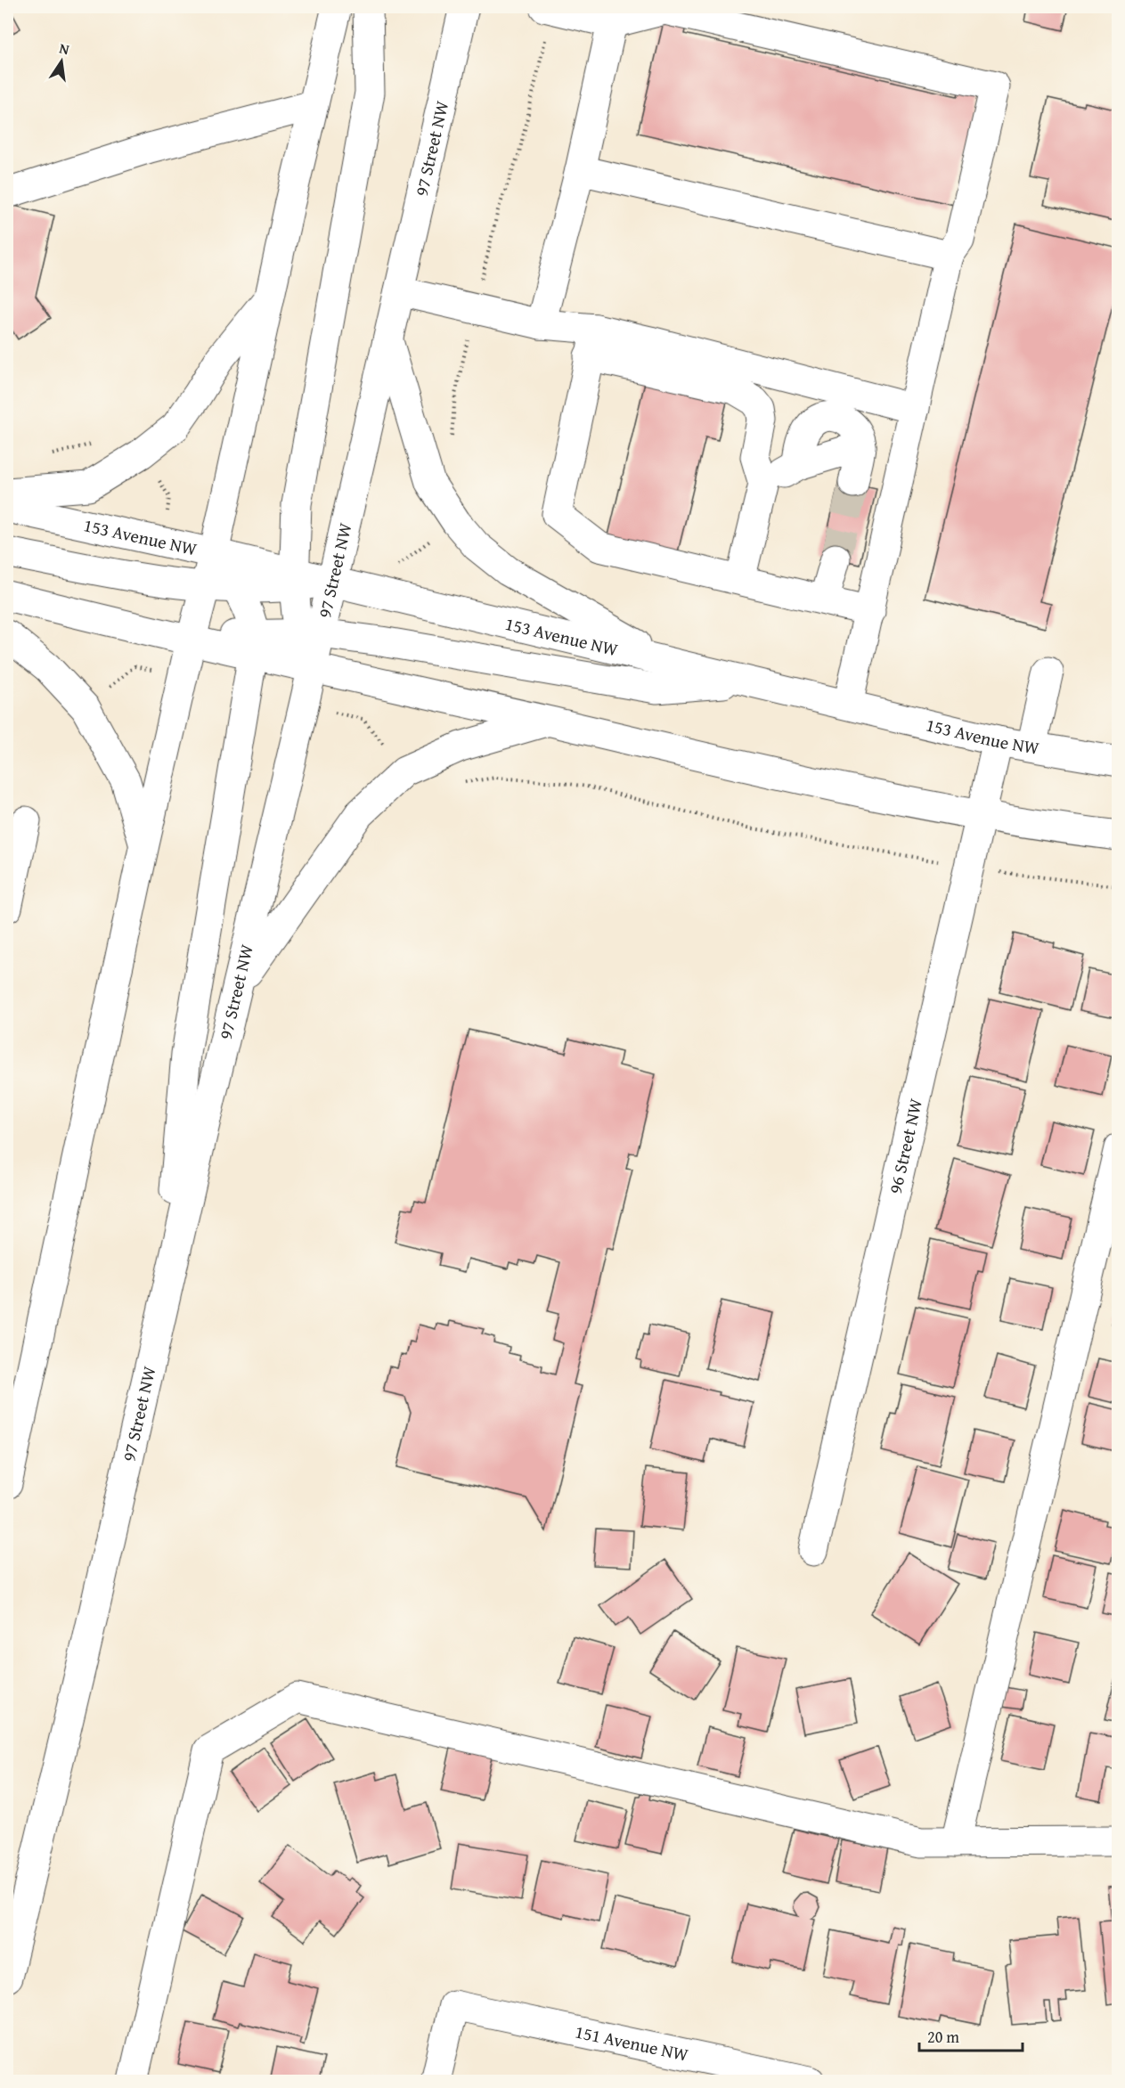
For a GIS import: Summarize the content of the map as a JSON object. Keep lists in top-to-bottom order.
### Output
{
  "streets": {
    "main road": [
      "97 Street NW",
      "153 Avenue NW",
      "96 Street NW",
      "151 Avenue NW"
    ]
  },
  "crossings": [
    ["97 Street NW", "153 Avenue NW"],
    ["153 Avenue NW", "96 Street NW"]
  ],
  "scale_bar": "20 m",
  "north": "top"
}
